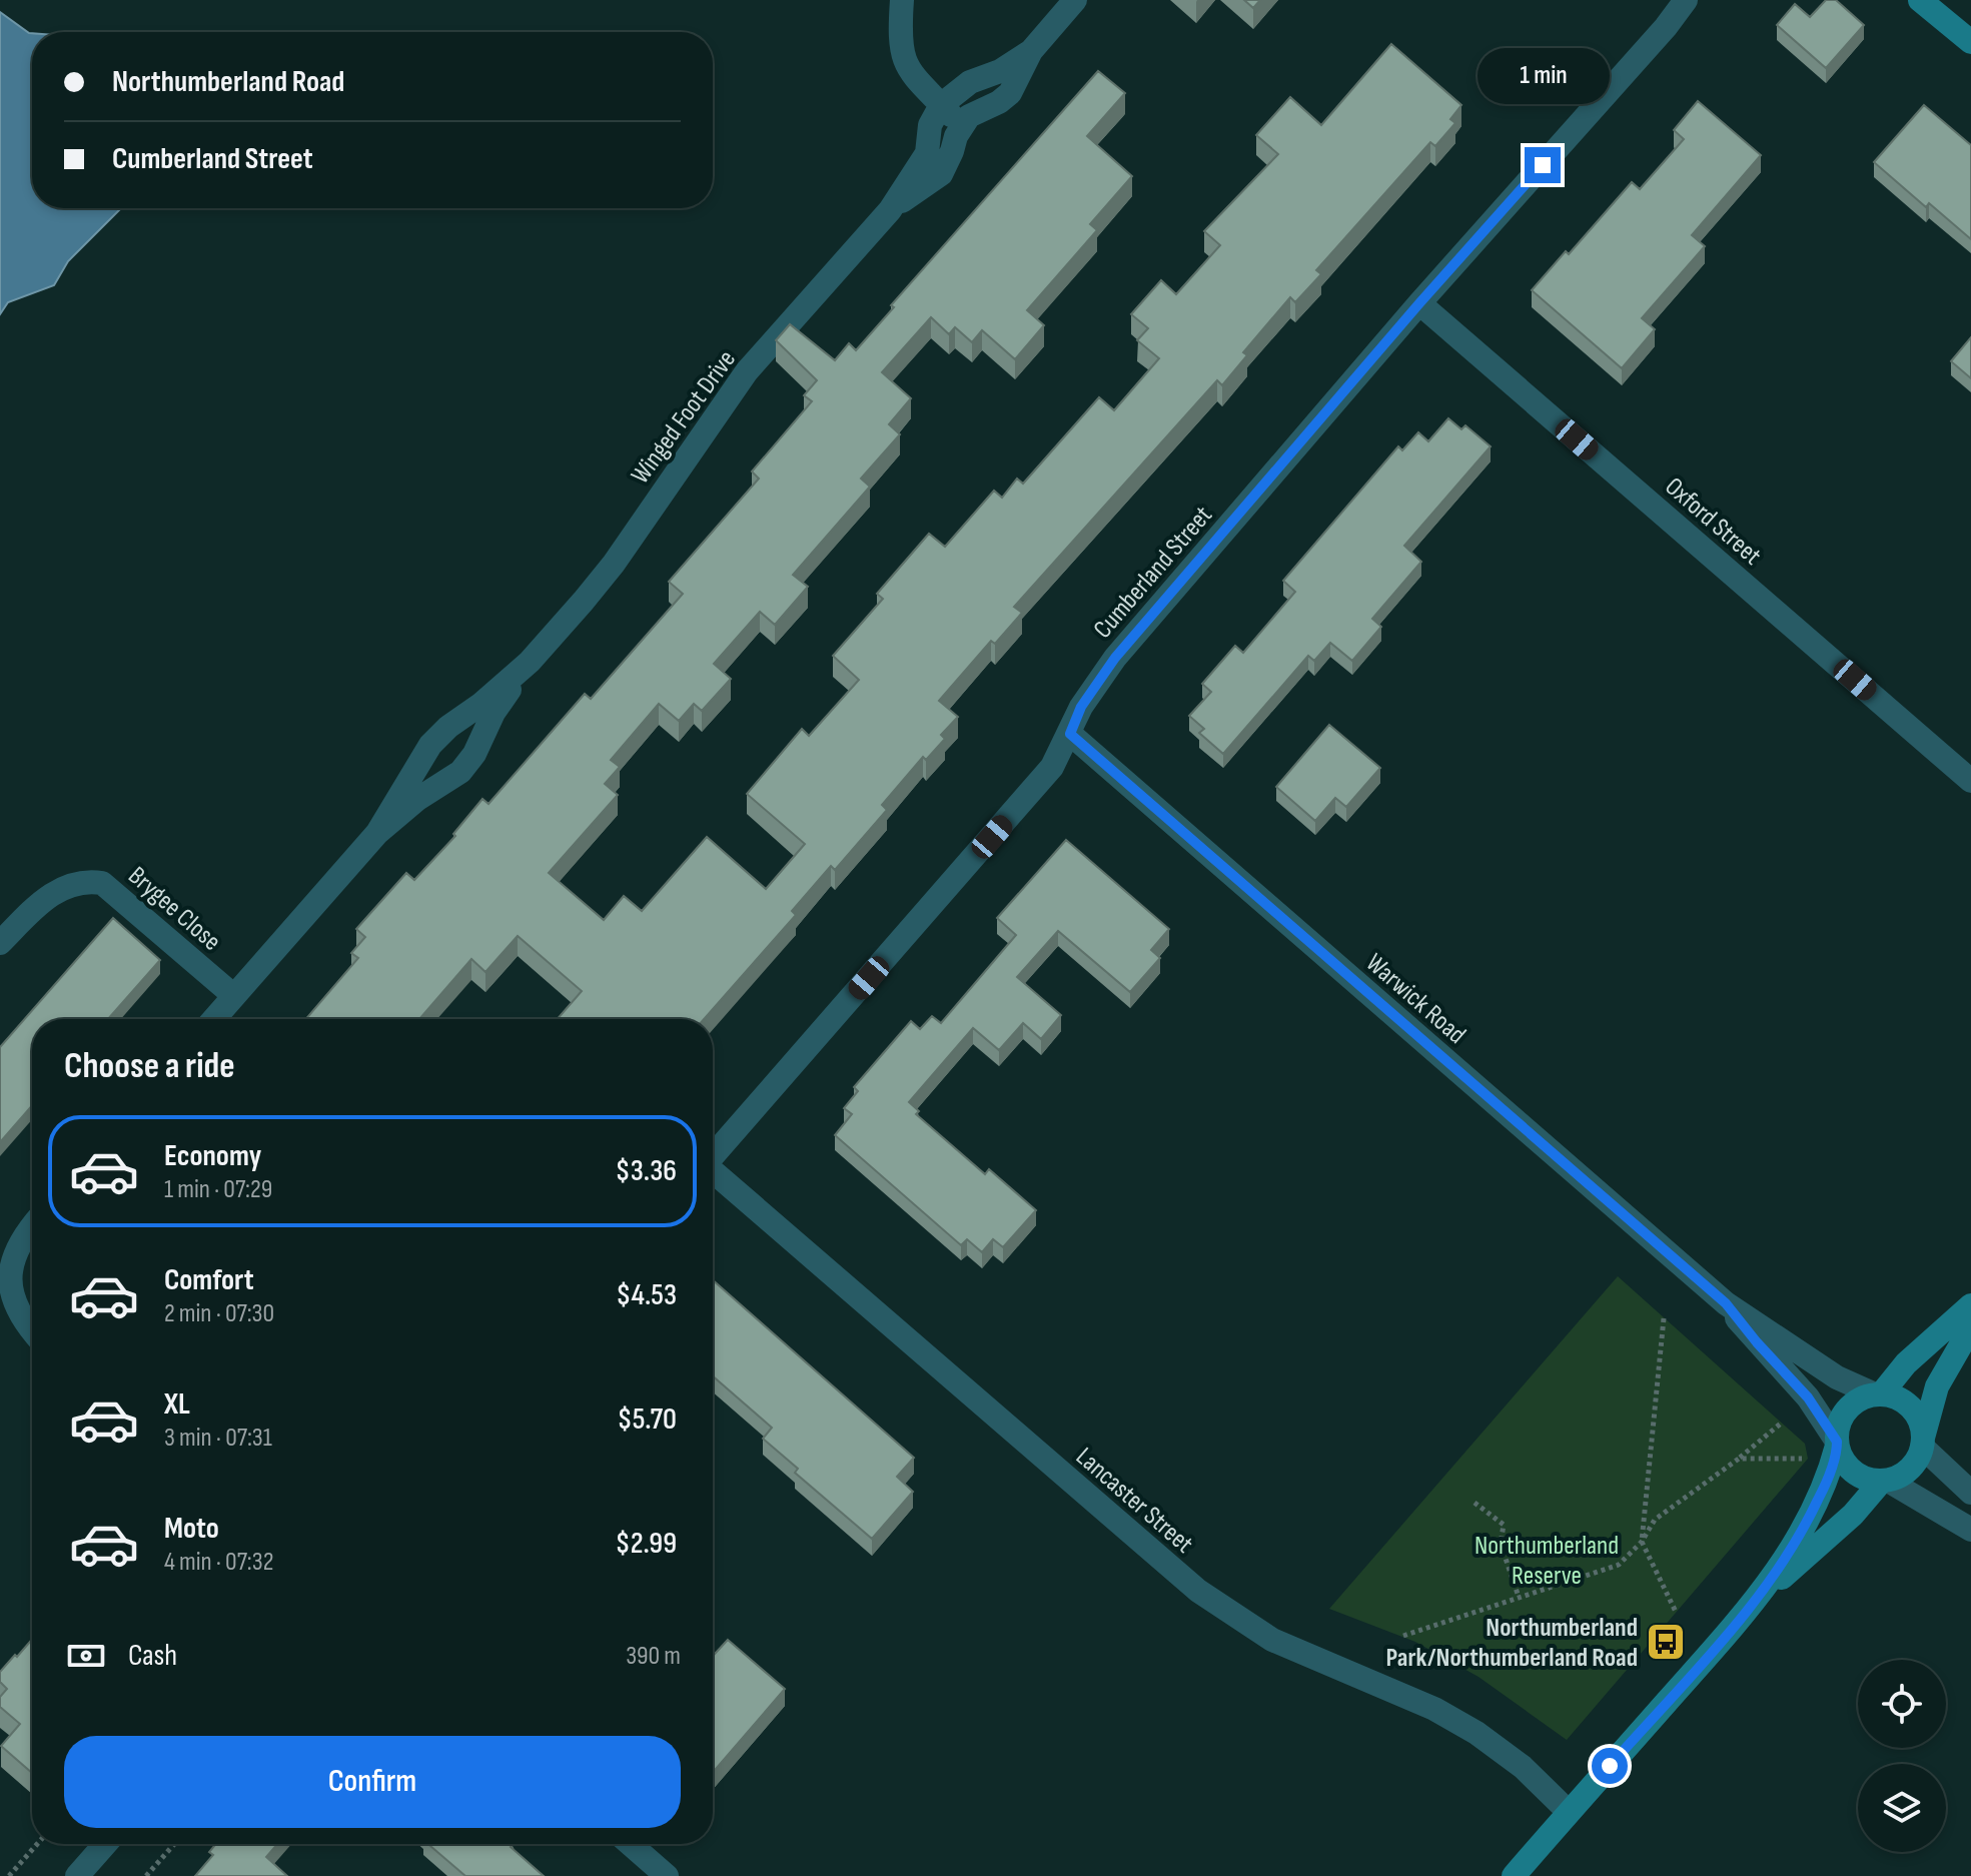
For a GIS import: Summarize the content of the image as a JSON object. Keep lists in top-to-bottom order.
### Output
{
  "streets": {
    "street": [
      "Winged Foot Drive",
      "Oxford Street",
      "Cumberland Street",
      "Brygee Close",
      "Warwick Road",
      "Lancaster Street"
    ]
  },
  "crossings": [
    ["Winged Foot Drive", "Brygee Close"],
    ["Oxford Street", "Cumberland Street"],
    ["Cumberland Street", "Warwick Road"]
  ],
  "parks": ["Northumberland Reserve"],
  "places": {
    "bus stop": ["Northumberland Park/Northumberland Road"]
  },
  "page": {
    "banner": ["Northumberland Road", "Cumberland Street"],
    "bubble": "1 min",
    "heading": "Choose a ride",
    "list": [
      {
        "name": "Economy",
        "note": "1 min · 07:29",
        "value": "$3.36"
      },
      {
        "name": "Comfort",
        "note": "2 min · 07:30",
        "value": "$4.53"
      },
      {
        "name": "XL",
        "note": "3 min · 07:31",
        "value": "$5.70"
      },
      {
        "name": "Moto",
        "note": "4 min · 07:32",
        "value": "$2.99"
      }
    ],
    "pay": ["Cash", "390 m"],
    "buttons": "Confirm"
  }
}
